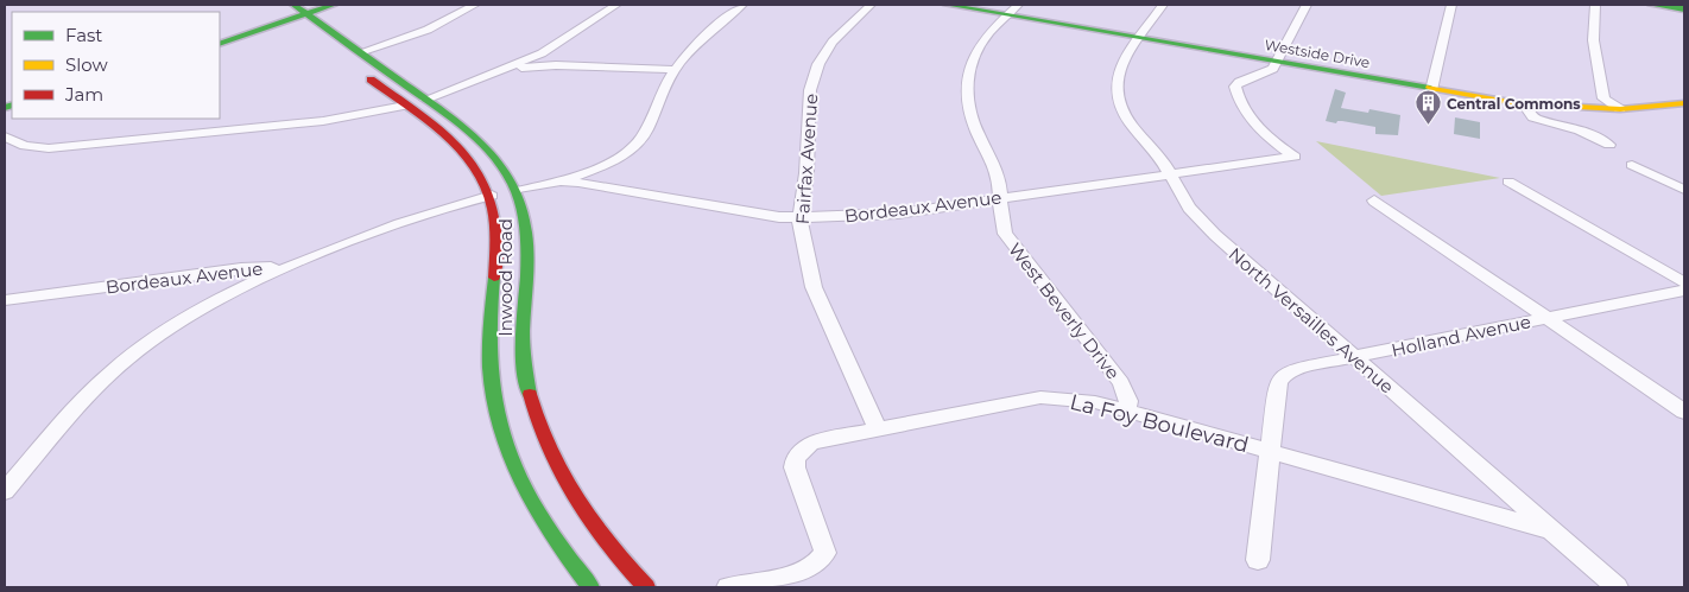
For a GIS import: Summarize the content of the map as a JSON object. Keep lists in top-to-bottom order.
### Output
{
  "streets": {
    "main road": ["Westside Drive", "Inwood Road"],
    "street": [
      "Fairfax Avenue",
      "Bordeaux Avenue",
      "West Beverly Drive",
      "North Versailles Avenue",
      "Holland Avenue",
      "La Foy Boulevard"
    ]
  },
  "crossings": [
    ["Westside Drive", "Bordeaux Avenue"],
    ["Westside Drive", "West Beverly Drive"],
    ["Westside Drive", "North Versailles Avenue"],
    ["Fairfax Avenue", "Bordeaux Avenue"],
    ["Fairfax Avenue", "La Foy Boulevard"],
    ["Bordeaux Avenue", "Inwood Road"],
    ["Bordeaux Avenue", "West Beverly Drive"],
    ["Bordeaux Avenue", "North Versailles Avenue"],
    ["West Beverly Drive", "La Foy Boulevard"],
    ["North Versailles Avenue", "Holland Avenue"],
    ["North Versailles Avenue", "La Foy Boulevard"],
    ["Holland Avenue", "La Foy Boulevard"]
  ],
  "places": {
    "building": ["Central Commons"]
  },
  "legend": ["Fast", "Slow", "Jam"]
}
